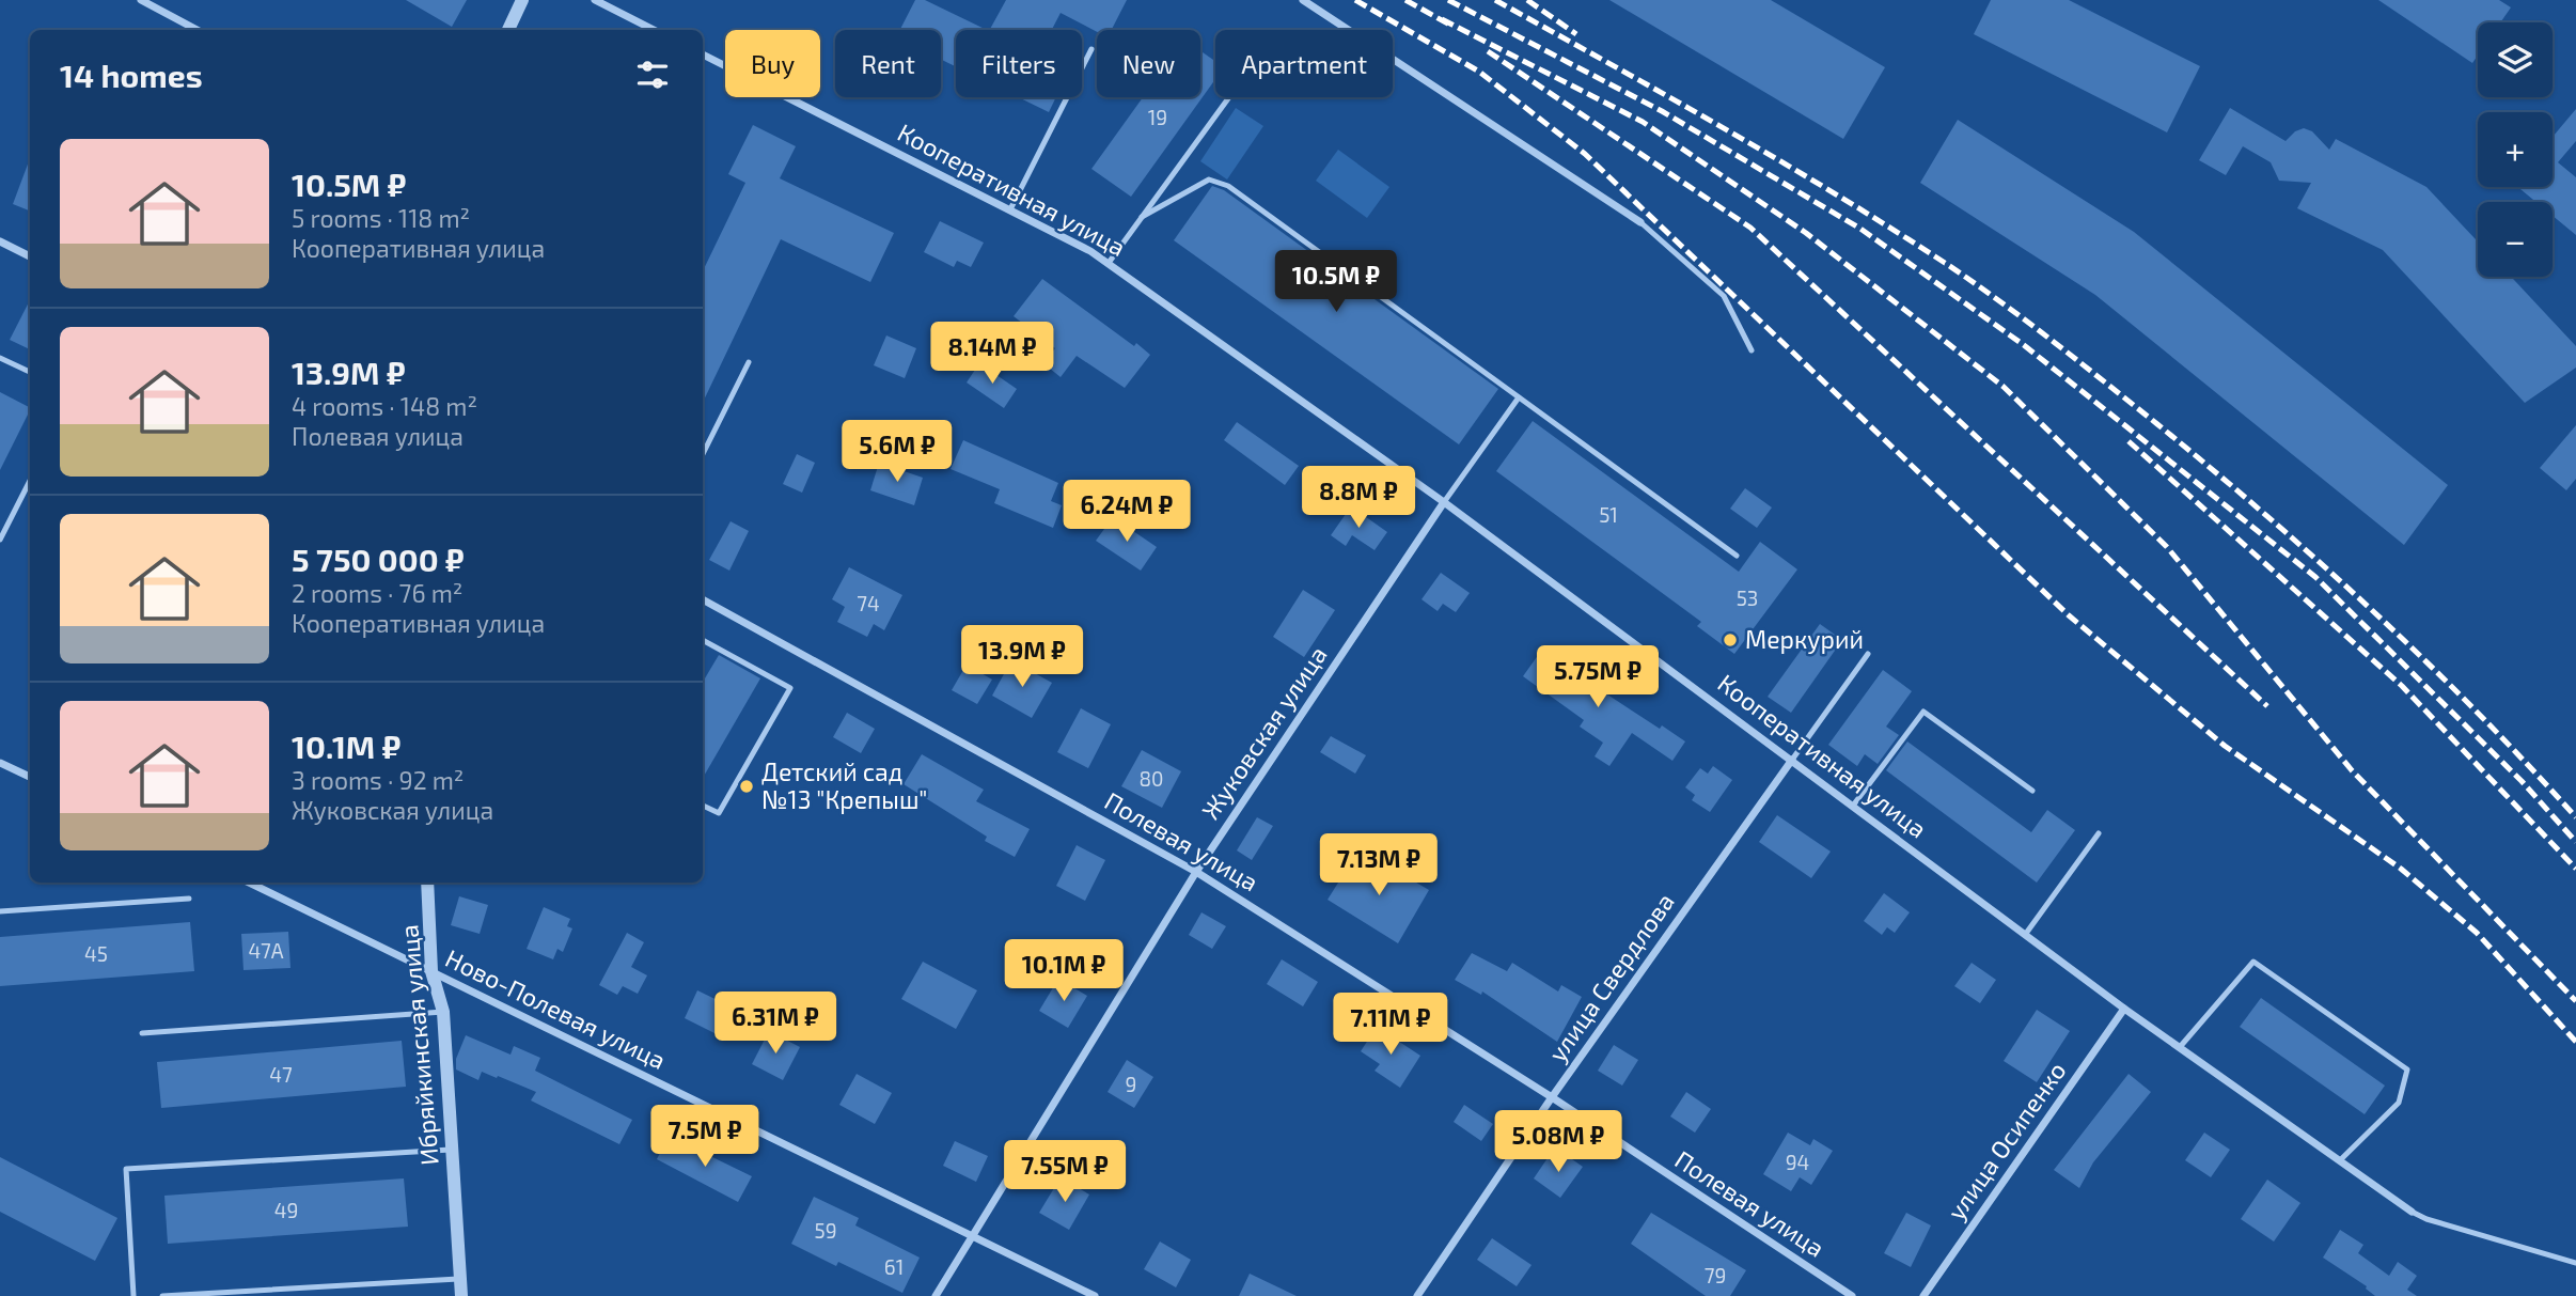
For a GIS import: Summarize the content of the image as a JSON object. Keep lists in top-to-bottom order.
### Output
{
  "streets": {
    "street": [
      "Кооперативная улица",
      "Жуковская улица",
      "Полевая улица",
      "улица Свердлова",
      "Ново-Полевая улица",
      "Ибряйкинская улица",
      "улица Осипенко"
    ]
  },
  "crossings": [
    ["Кооперативная улица", "Жуковская улица"],
    ["Кооперативная улица", "улица Свердлова"],
    ["Кооперативная улица", "улица Осипенко"],
    ["Жуковская улица", "Полевая улица"],
    ["Жуковская улица", "Ново-Полевая улица"],
    ["Полевая улица", "улица Свердлова"],
    ["Ново-Полевая улица", "Ибряйкинская улица"]
  ],
  "places": ["Меркурий", "Детский сад №13 \"Крепыш\""],
  "house_numbers": [
    "19",
    "51",
    "53",
    "74",
    "80",
    "47А",
    "45",
    "47",
    "9",
    "94",
    "49",
    "59",
    "61",
    "79"
  ],
  "page": {
    "map_buttons": ["+", "−"],
    "chip": [
      "Buy",
      "Rent",
      "Filters",
      "New",
      "Apartment"
    ],
    "heading": "14 homes",
    "list": [
      {
        "name": "10.5M ₽",
        "note": "5 rooms · 118 m² · Кооперативная улица"
      },
      {
        "name": "13.9M ₽",
        "note": "4 rooms · 148 m² · Полевая улица"
      },
      {
        "name": "5 750 000 ₽",
        "note": "2 rooms · 76 m² · Кооперативная улица"
      },
      {
        "name": "10.1M ₽",
        "note": "3 rooms · 92 m² · Жуковская улица"
      }
    ],
    "price": [
      "10.5M ₽",
      "8.14M ₽",
      "5.6M ₽",
      "8.8M ₽",
      "6.24M ₽",
      "13.9M ₽",
      "5.75M ₽",
      "7.13M ₽",
      "10.1M ₽",
      "6.31M ₽",
      "7.11M ₽",
      "7.5M ₽",
      "5.08M ₽",
      "7.55M ₽"
    ]
  }
}
